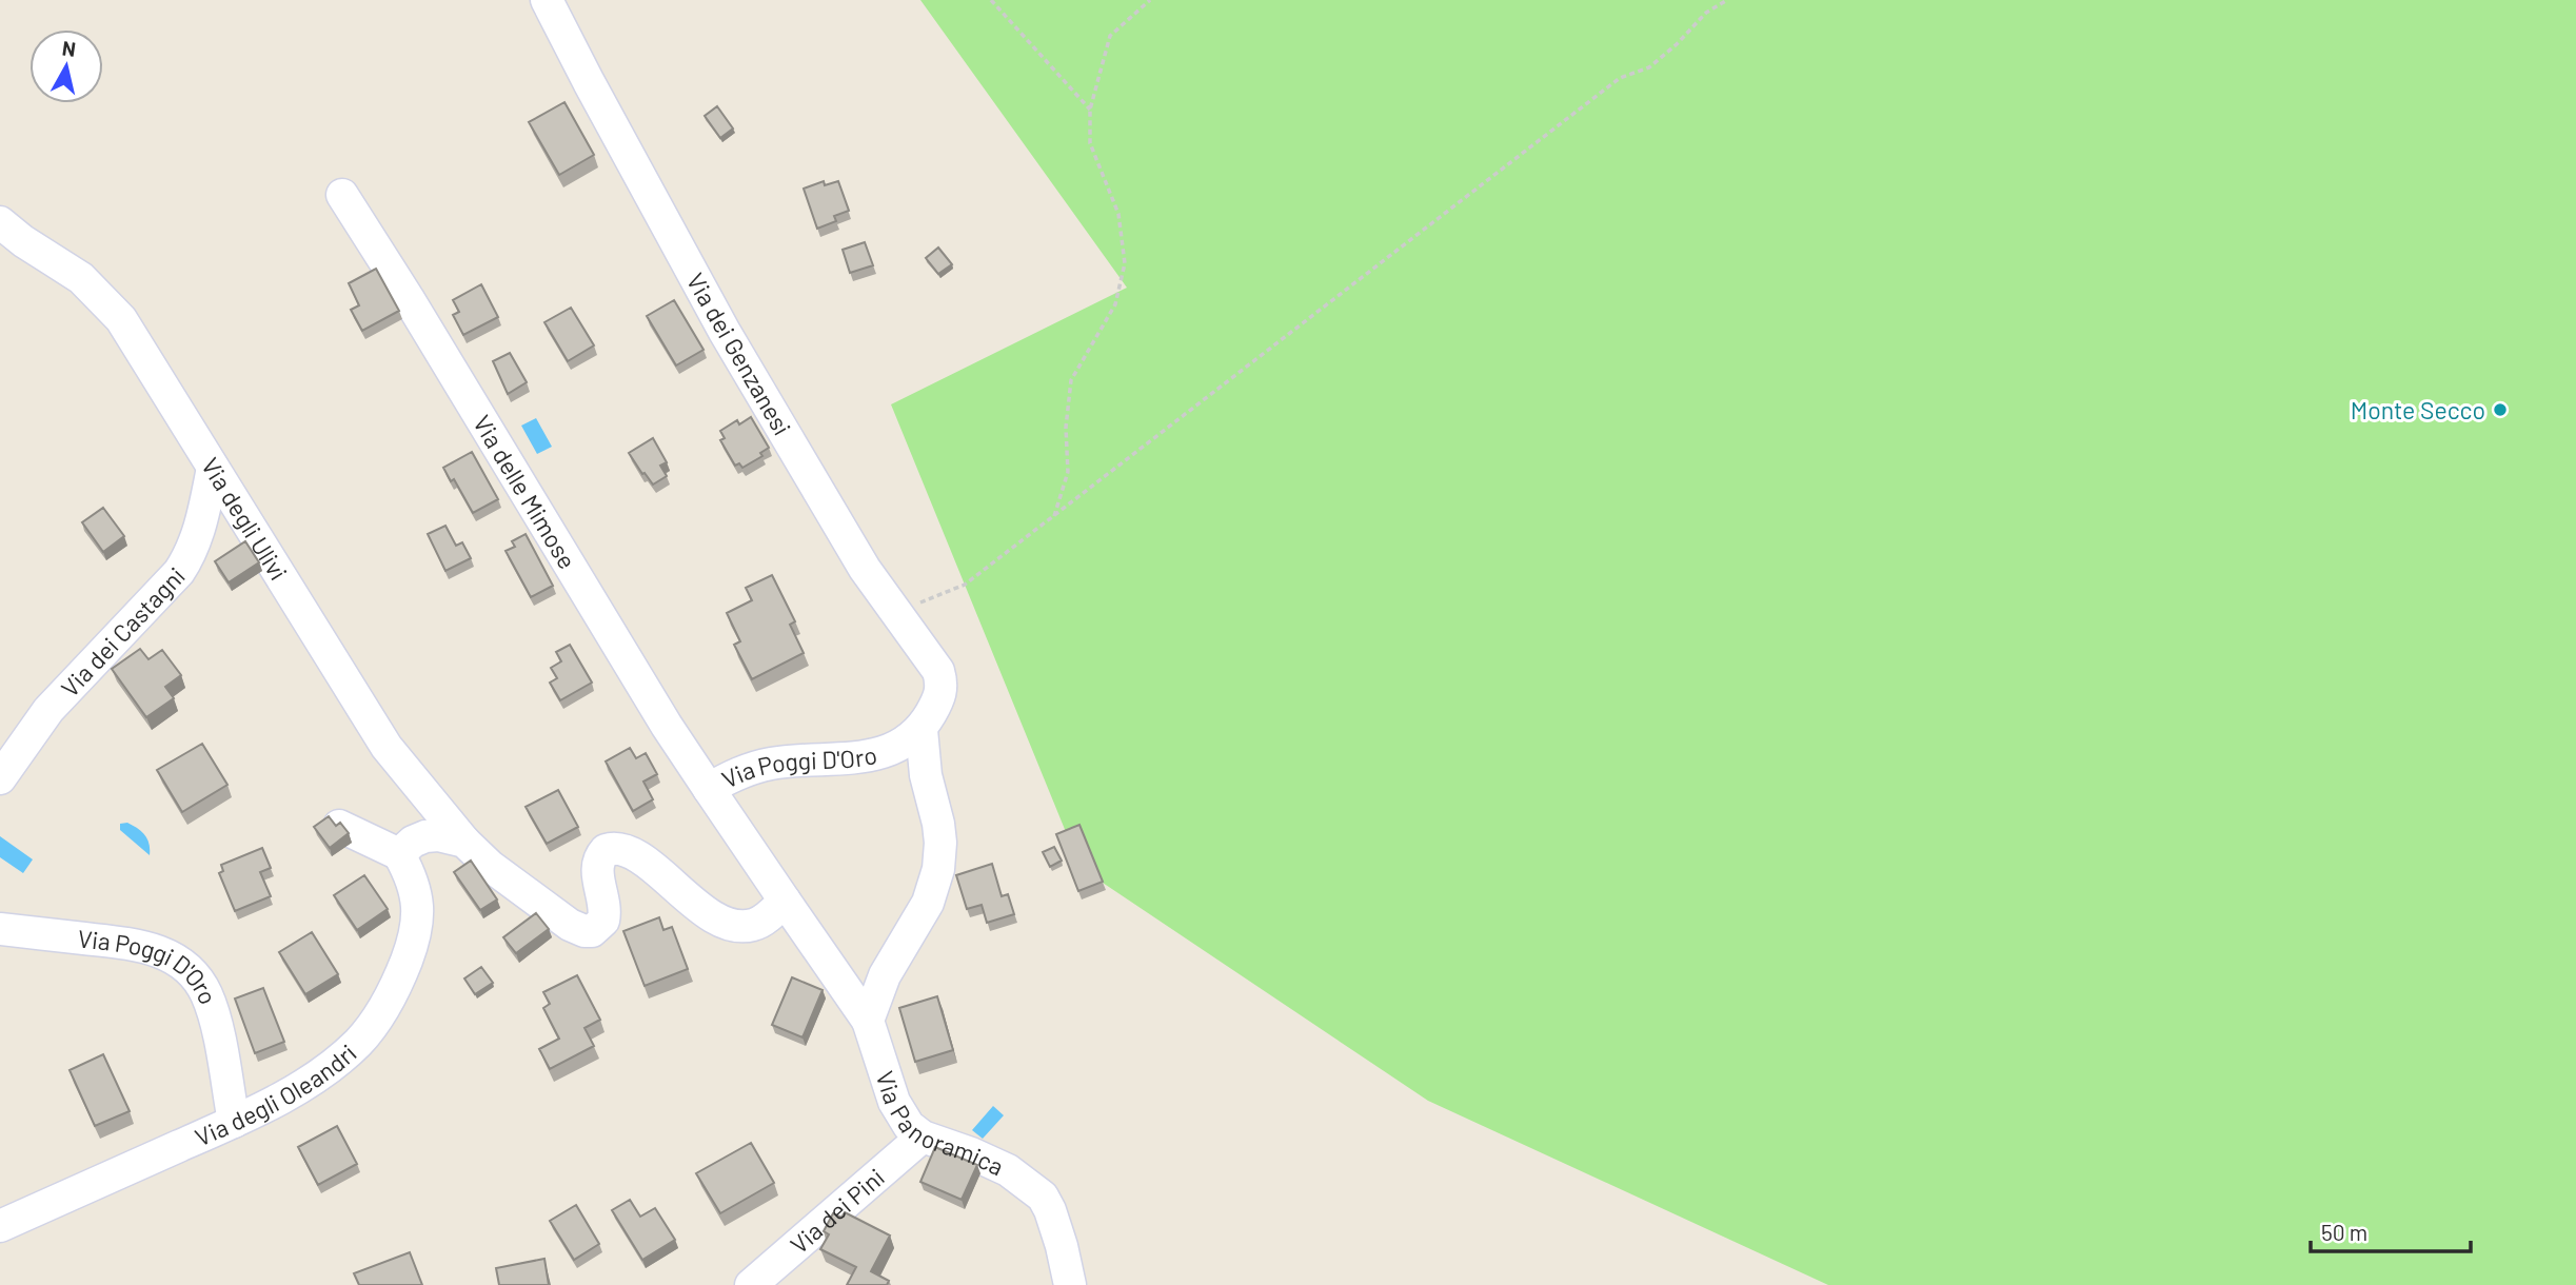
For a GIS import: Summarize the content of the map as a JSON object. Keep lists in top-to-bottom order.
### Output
{
  "streets": {
    "street": [
      "Via dei Genzanesi",
      "Via delle Mimose",
      "Via degli Ulivi",
      "Via dei Castagni",
      "Via Poggi D'Oro",
      "Via degli Oleandri",
      "Via Panoramica",
      "Via dei Pini"
    ]
  },
  "crossings": [
    ["Via dei Genzanesi", "Via Poggi D'Oro"],
    ["Via delle Mimose", "Via Poggi D'Oro"],
    ["Via degli Ulivi", "Via dei Castagni"],
    ["Via Poggi D'Oro", "Via degli Oleandri"],
    ["Via Poggi D'Oro", "Via Panoramica"],
    ["Via Panoramica", "Via dei Pini"]
  ],
  "places": ["Monte Secco"],
  "scale_bar": "50 m",
  "north": "top"
}
